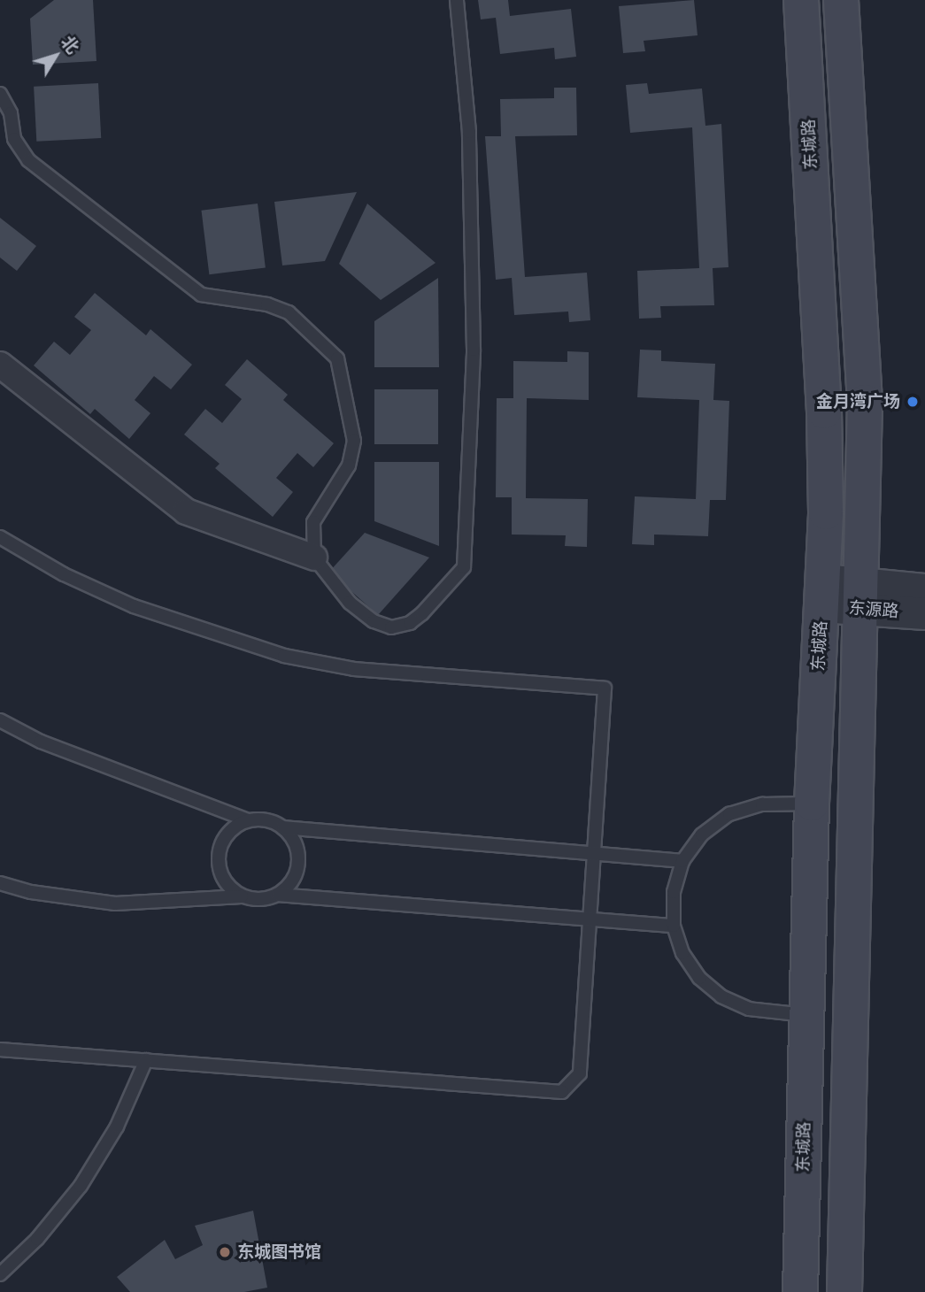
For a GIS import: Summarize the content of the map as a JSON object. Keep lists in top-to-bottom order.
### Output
{
  "streets": {
    "main road": ["东城路"],
    "street": ["东源路"]
  },
  "crossings": [
    ["东城路", "东源路"]
  ],
  "places": ["金月湾广场", "东城图书馆"],
  "north": "top right"
}
